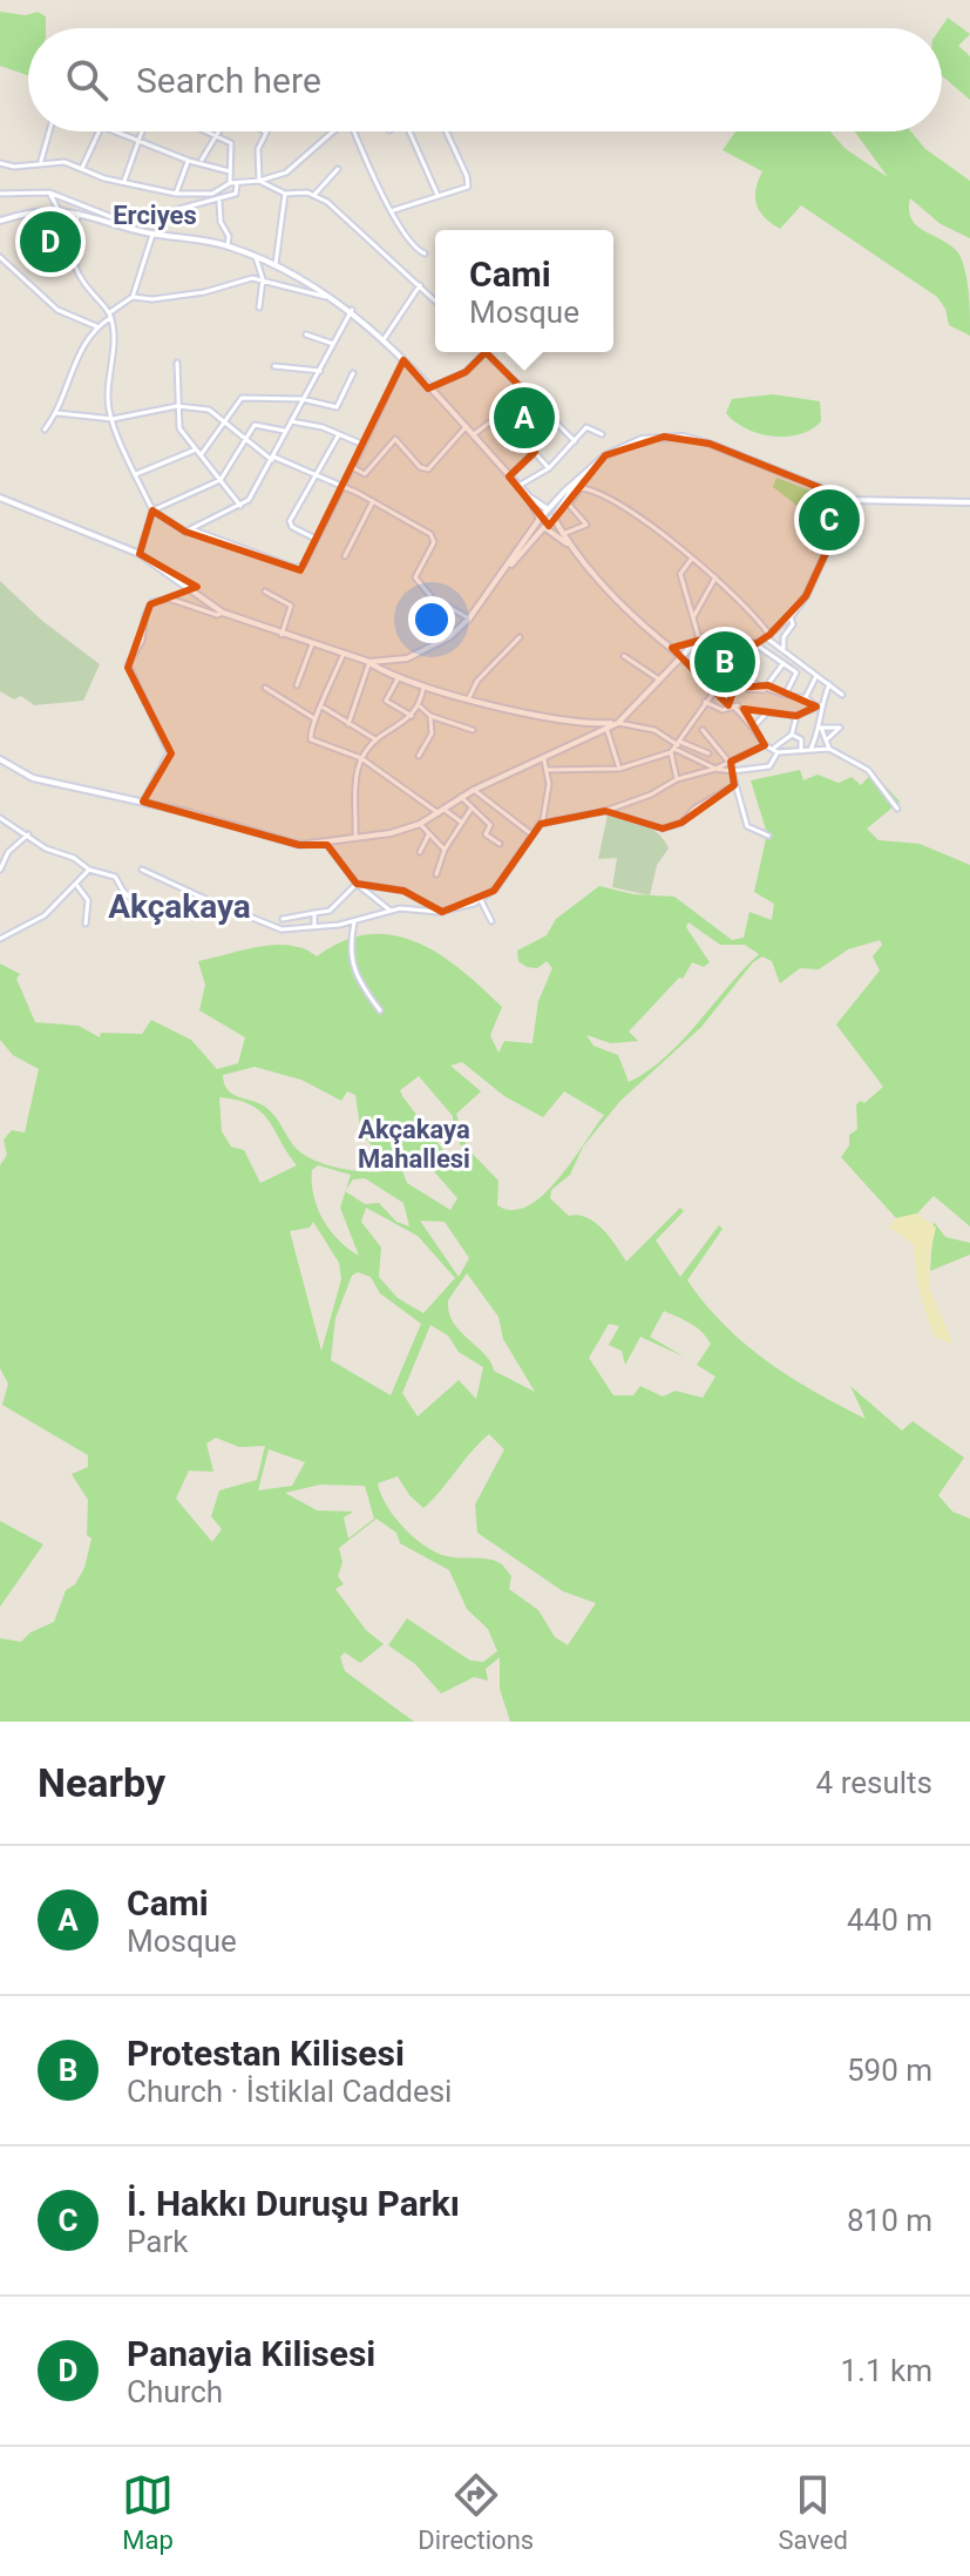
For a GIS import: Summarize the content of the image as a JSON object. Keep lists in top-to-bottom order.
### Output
{
  "districts": ["Erciyes", "Akçakaya", "Akçakaya Mahallesi"],
  "page": {
    "search": "Search here",
    "pins": [
      "D",
      "A",
      "C",
      "B"
    ],
    "popup": ["Cami", "Mosque"],
    "heading": ["Nearby", "4 results"],
    "list": [
      {
        "mark": "A",
        "name": "Cami",
        "note": "Mosque",
        "value": "440 m"
      },
      {
        "mark": "B",
        "name": "Protestan Kilisesi",
        "note": "Church · İstiklal Caddesi",
        "value": "590 m"
      },
      {
        "mark": "C",
        "name": "İ. Hakkı Duruşu Parkı",
        "note": "Park",
        "value": "810 m"
      },
      {
        "mark": "D",
        "name": "Panayia Kilisesi",
        "note": "Church",
        "value": "1.1 km"
      }
    ],
    "nav": ["Map", "Directions", "Saved"]
  }
}
